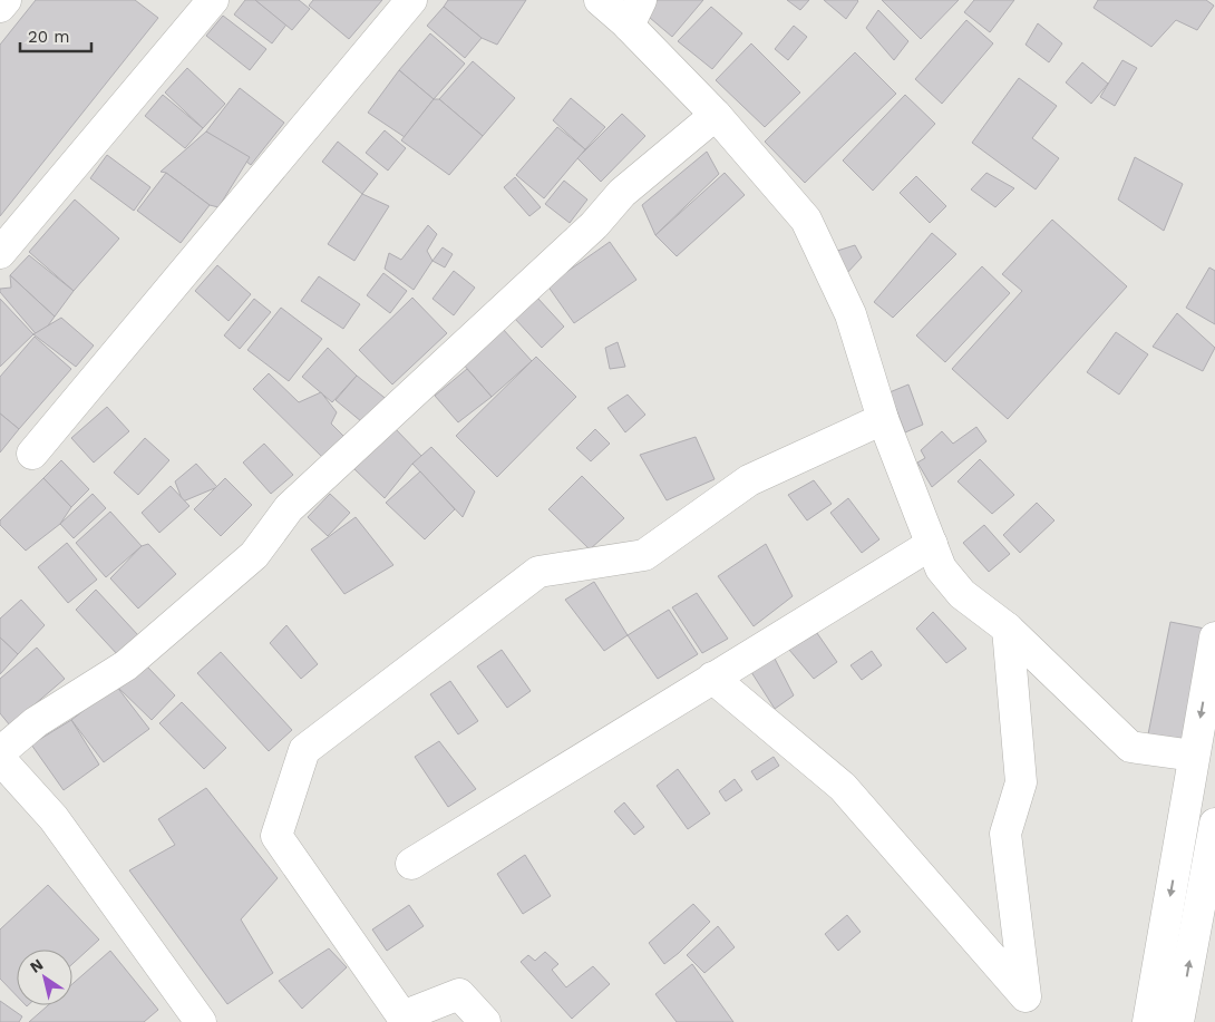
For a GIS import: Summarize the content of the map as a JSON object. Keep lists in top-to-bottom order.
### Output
{
  "scale_bar": "20 m",
  "north": "top left"
}
